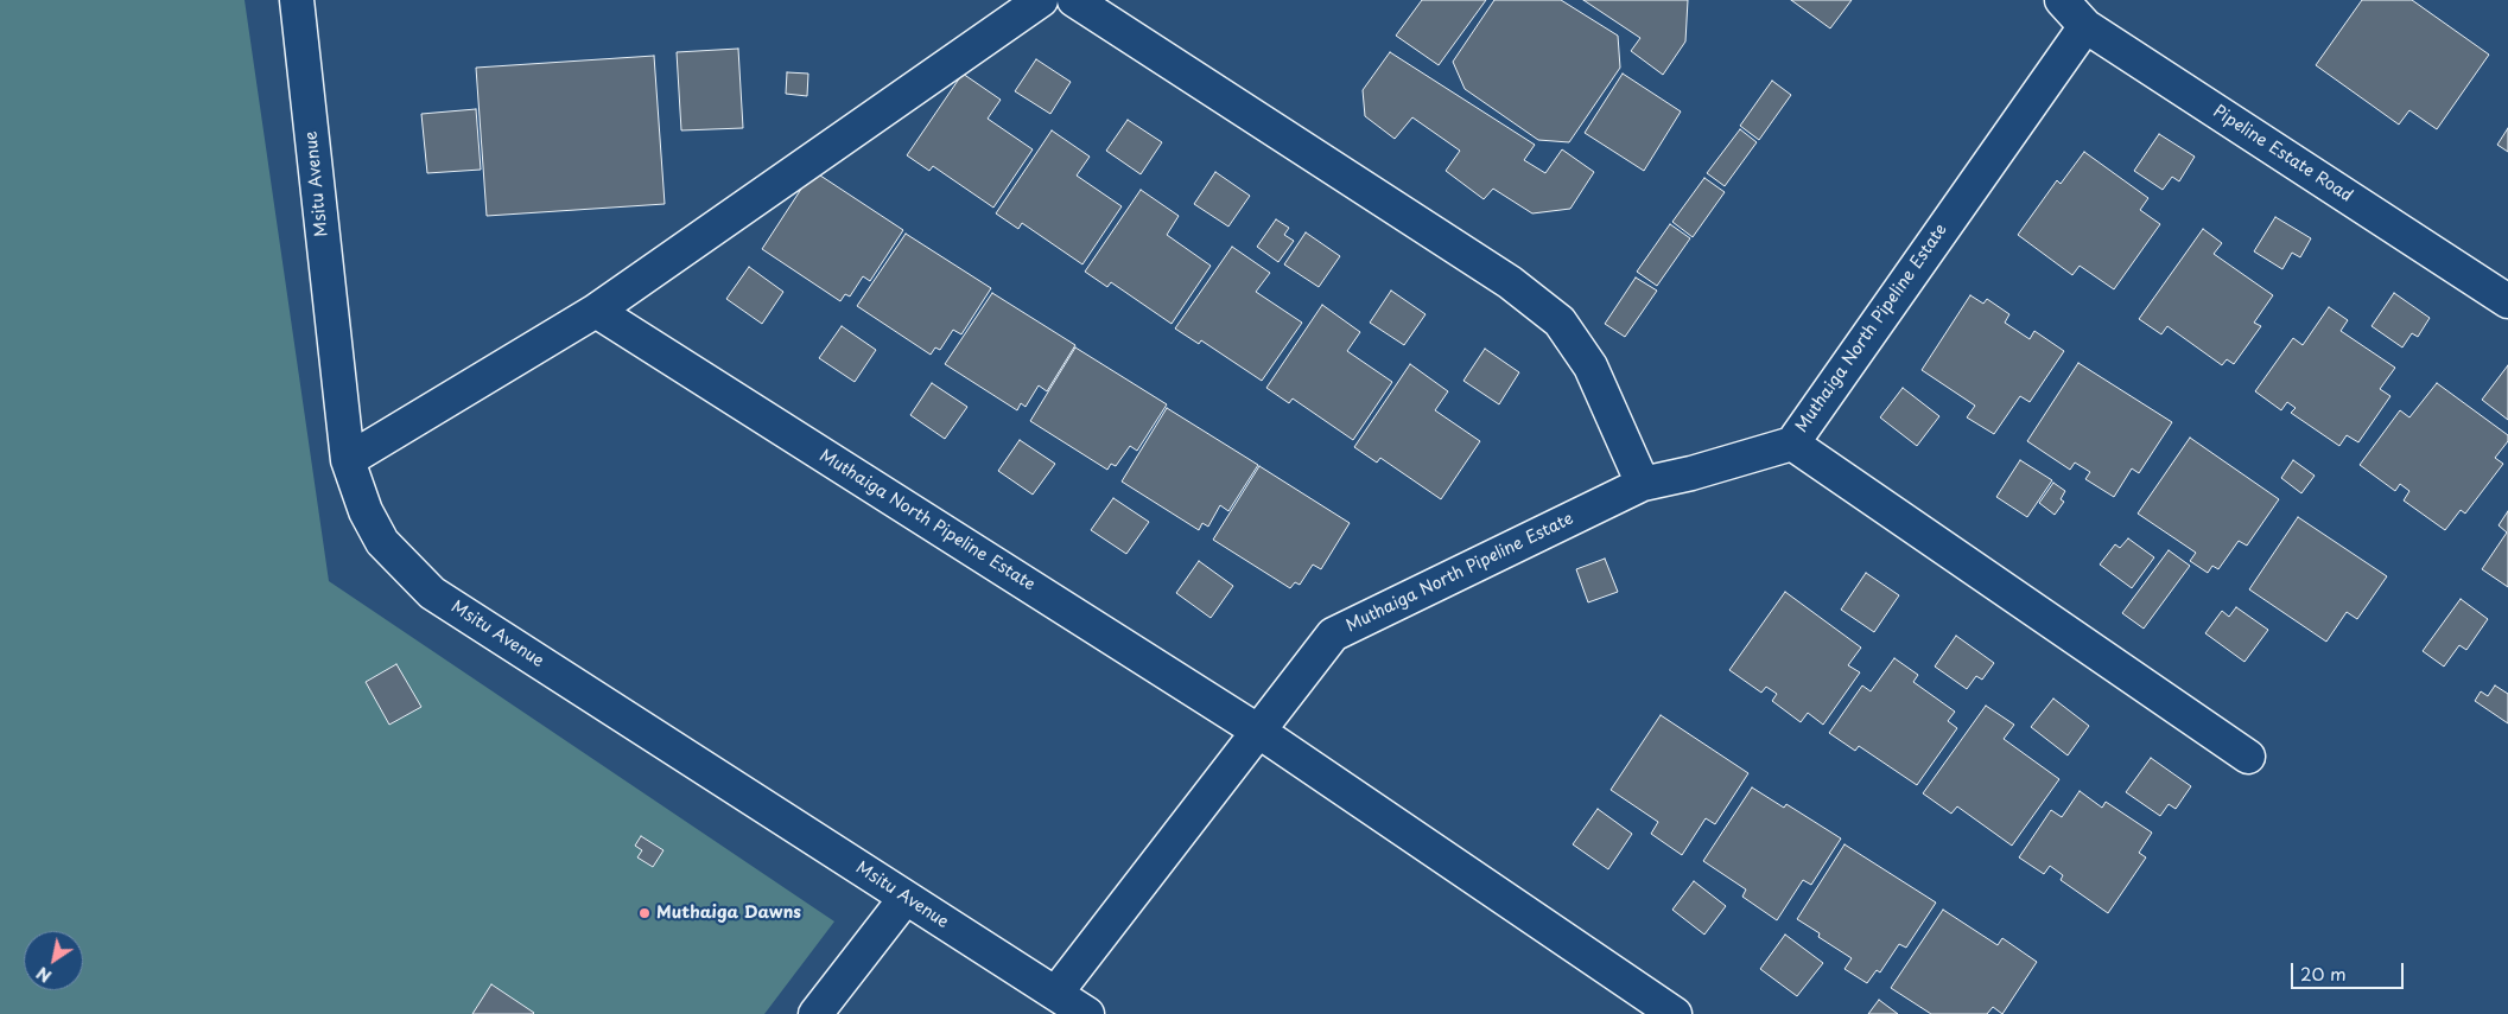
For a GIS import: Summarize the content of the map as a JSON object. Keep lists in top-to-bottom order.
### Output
{
  "streets": {
    "street": ["Pipeline Estate Road", "Msitu Avenue", "Muthaiga North Pipeline Estate"]
  },
  "crossings": [
    ["Pipeline Estate Road", "Muthaiga North Pipeline Estate"],
    ["Msitu Avenue", "Muthaiga North Pipeline Estate"]
  ],
  "places": ["Muthaiga Dawns"],
  "scale_bar": "20 m",
  "north": "bottom left"
}
